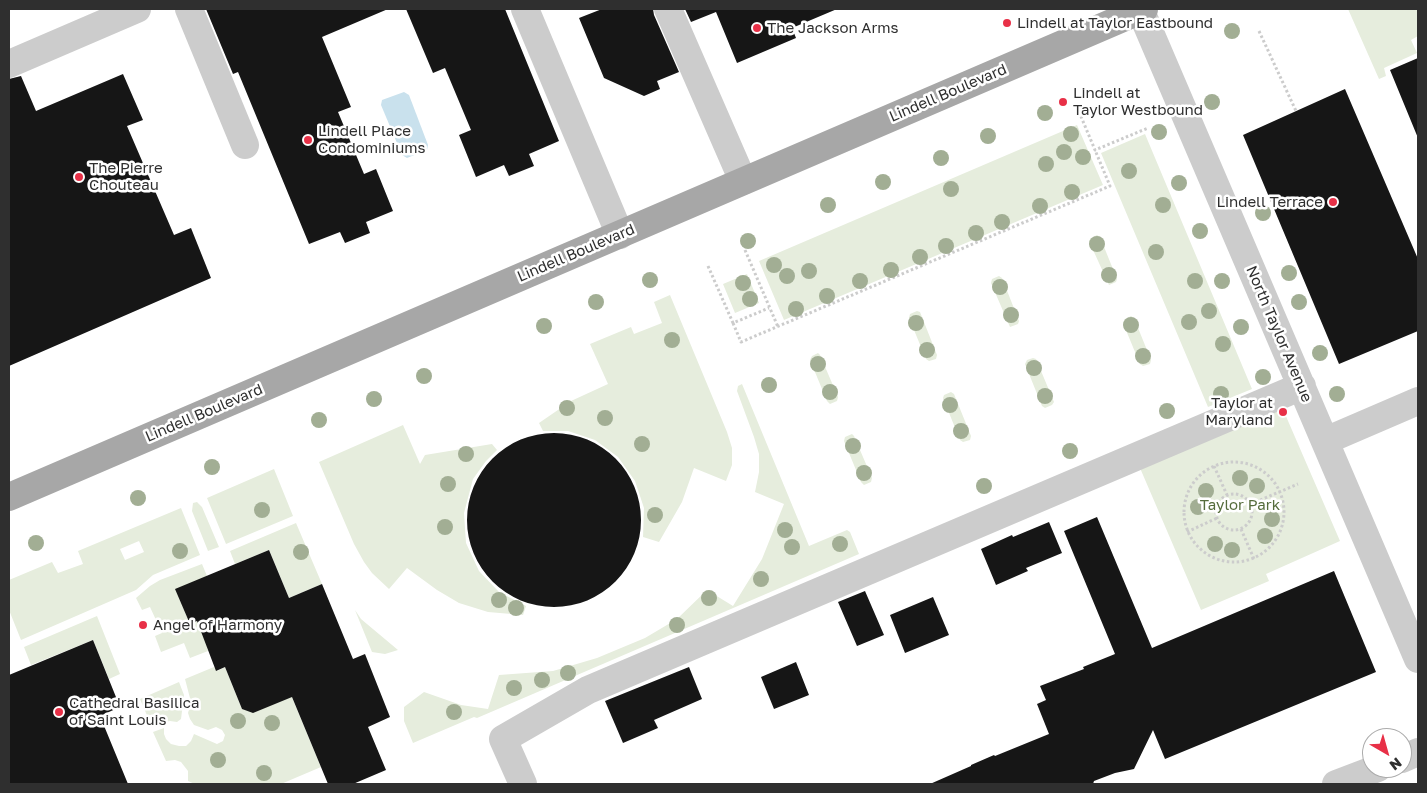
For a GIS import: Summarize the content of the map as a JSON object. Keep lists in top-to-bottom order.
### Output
{
  "streets": {
    "main road": ["Lindell Boulevard"],
    "street": ["North Taylor Avenue"]
  },
  "crossings": [
    ["Lindell Boulevard", "North Taylor Avenue"]
  ],
  "parks": ["Taylor Park"],
  "places": [
    "Lindell at Taylor Eastbound",
    "The Jackson Arms",
    "Lindell at Taylor Westbound",
    "Lindell Place Condominiums",
    "The Pierre Chouteau",
    "Lindell Terrace",
    "Taylor at Maryland",
    "Angel of Harmony",
    "Cathedral Basilica of Saint Louis"
  ],
  "north": "bottom right"
}
